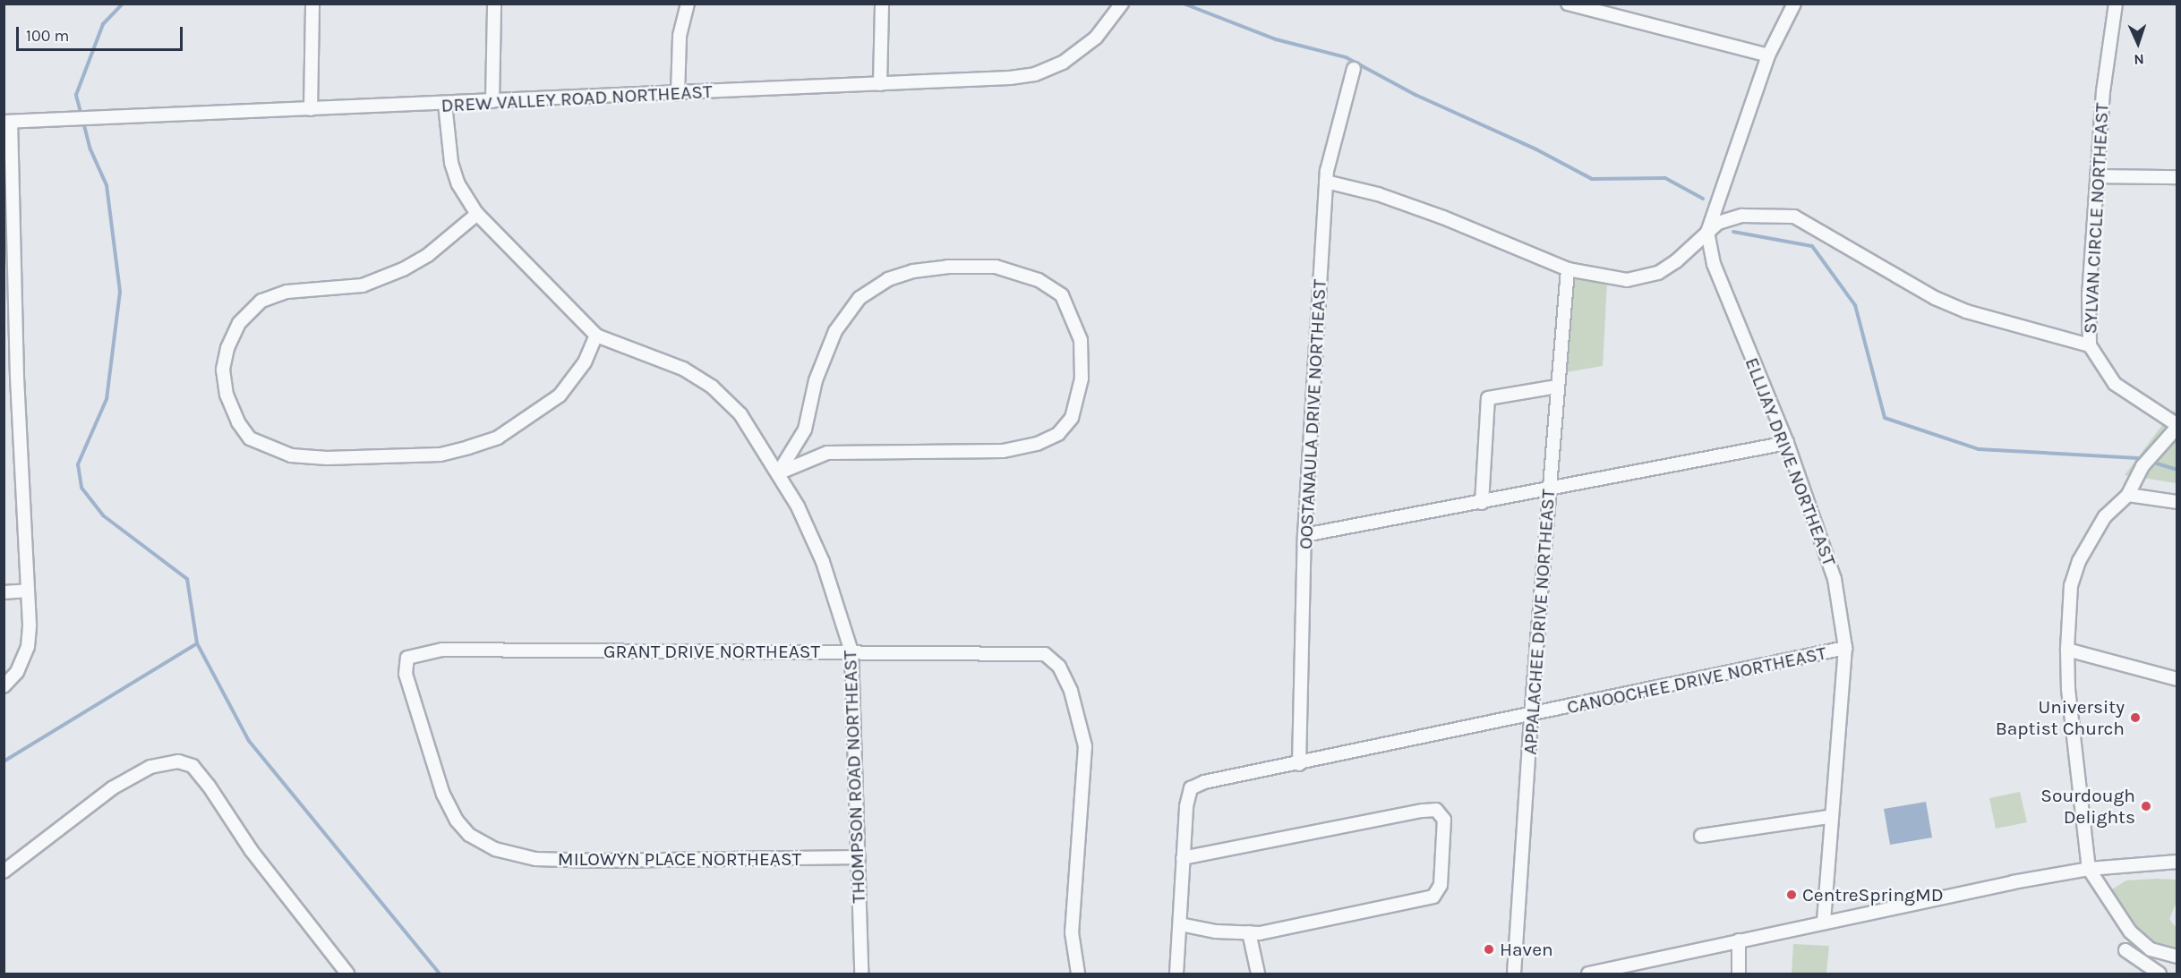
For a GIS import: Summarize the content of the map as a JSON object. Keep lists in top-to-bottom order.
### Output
{
  "streets": {
    "street": [
      "DREW VALLEY ROAD NORTHEAST",
      "SYLVAN CIRCLE NORTHEAST",
      "OOSTANAULA DRIVE NORTHEAST",
      "ELLIJAY DRIVE NORTHEAST",
      "APPALACHEE DRIVE NORTHEAST",
      "GRANT DRIVE NORTHEAST",
      "CANOOCHEE DRIVE NORTHEAST",
      "THOMPSON ROAD NORTHEAST",
      "MILOWYN PLACE NORTHEAST"
    ]
  },
  "crossings": [
    ["DREW VALLEY ROAD NORTHEAST", "THOMPSON ROAD NORTHEAST"],
    ["OOSTANAULA DRIVE NORTHEAST", "CANOOCHEE DRIVE NORTHEAST"],
    ["ELLIJAY DRIVE NORTHEAST", "CANOOCHEE DRIVE NORTHEAST"],
    ["APPALACHEE DRIVE NORTHEAST", "CANOOCHEE DRIVE NORTHEAST"],
    ["GRANT DRIVE NORTHEAST", "THOMPSON ROAD NORTHEAST"],
    ["GRANT DRIVE NORTHEAST", "MILOWYN PLACE NORTHEAST"],
    ["THOMPSON ROAD NORTHEAST", "MILOWYN PLACE NORTHEAST"]
  ],
  "places": [
    "University Baptist Church",
    "Sourdough Delights",
    "CentreSpringMD",
    "Haven"
  ],
  "scale_bar": "100 m",
  "north": "bottom"
}
